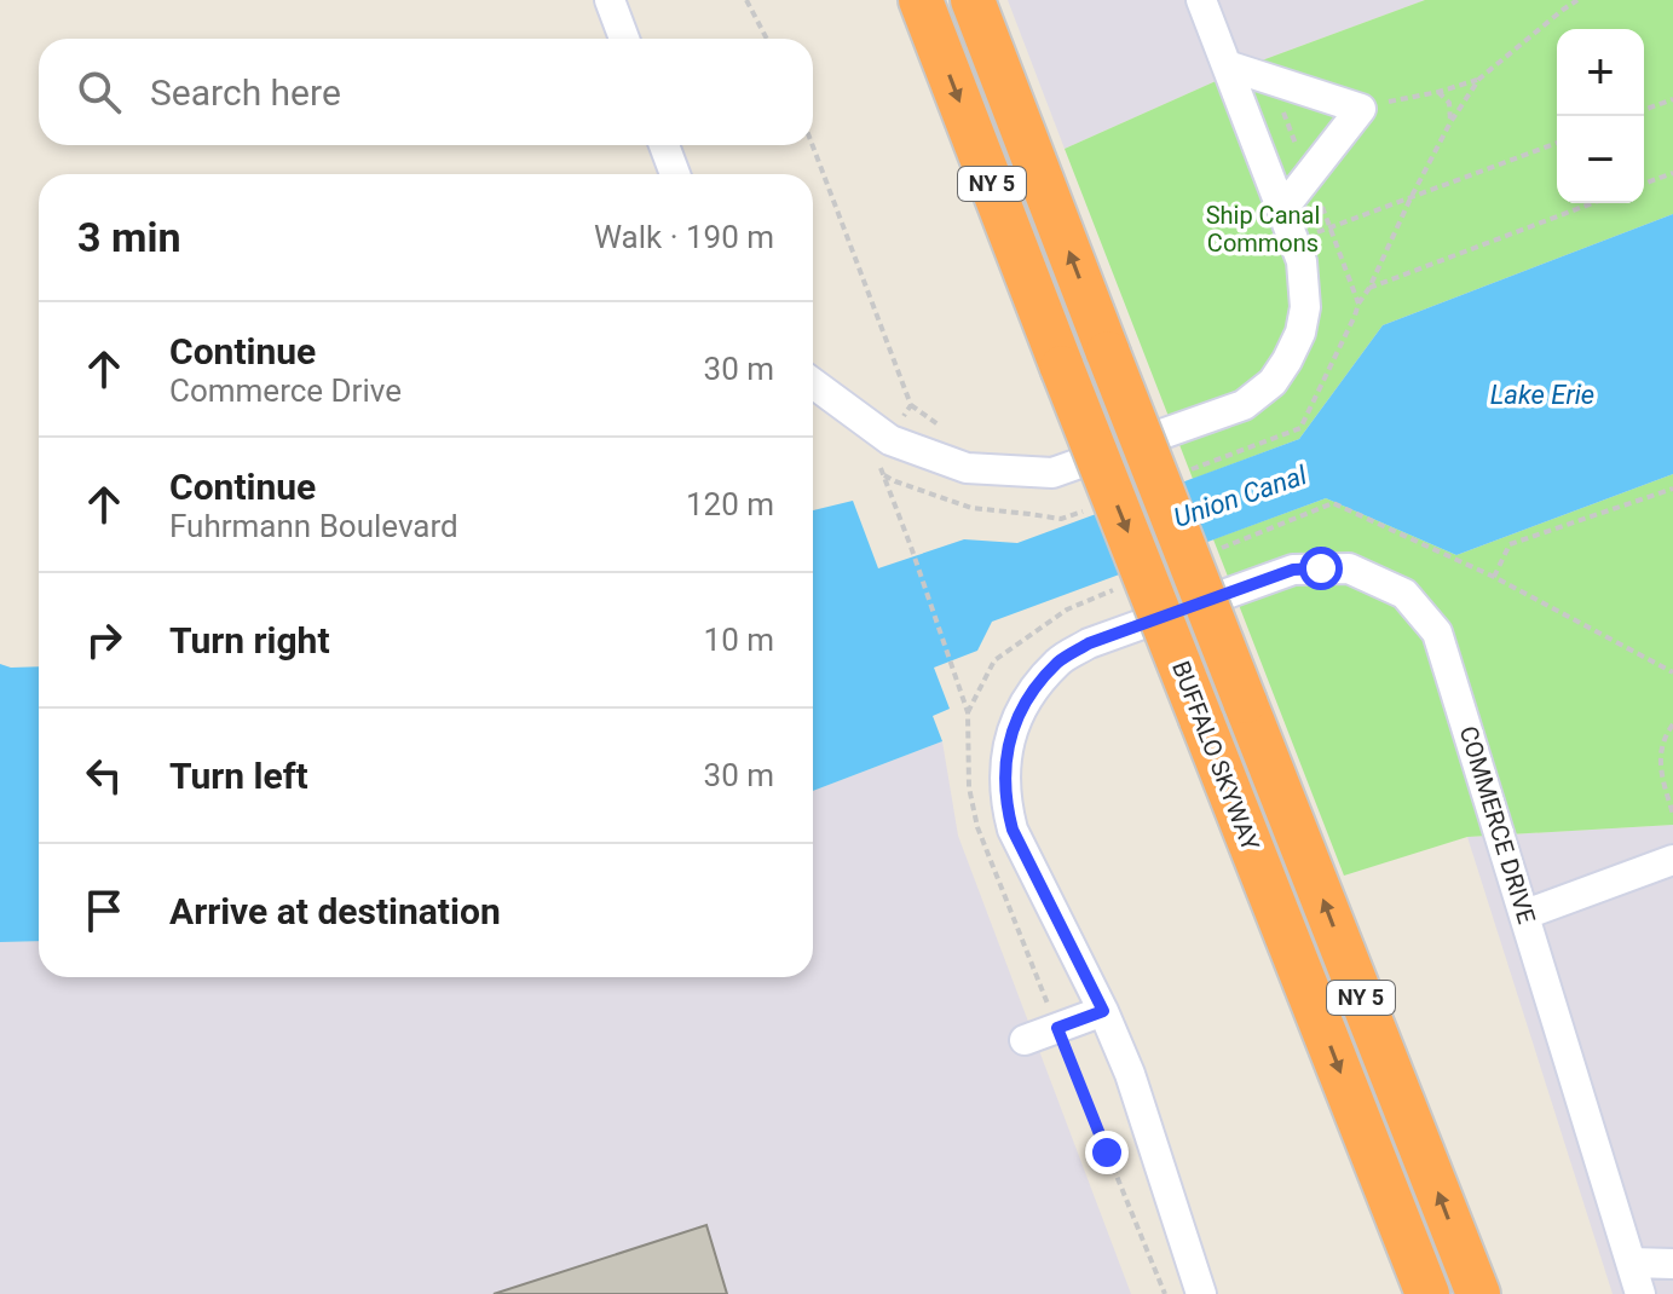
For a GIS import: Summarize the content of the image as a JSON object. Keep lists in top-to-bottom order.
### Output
{
  "streets": {
    "highway": ["NY 5", "BUFFALO SKYWAY"],
    "street": ["COMMERCE DRIVE"]
  },
  "water": ["Lake Erie", "Union Canal"],
  "parks": ["Ship Canal Commons"],
  "page": {
    "map_buttons": ["+", "−"],
    "search": "Search here",
    "heading": ["3 min", "Walk · 190 m"],
    "list": [
      ["Continue", "Commerce Drive", "30 m"],
      ["Continue", "Fuhrmann Boulevard", "120 m"],
      ["Turn right", "10 m"],
      ["Turn left", "30 m"],
      "Arrive at destination"
    ]
  }
}
